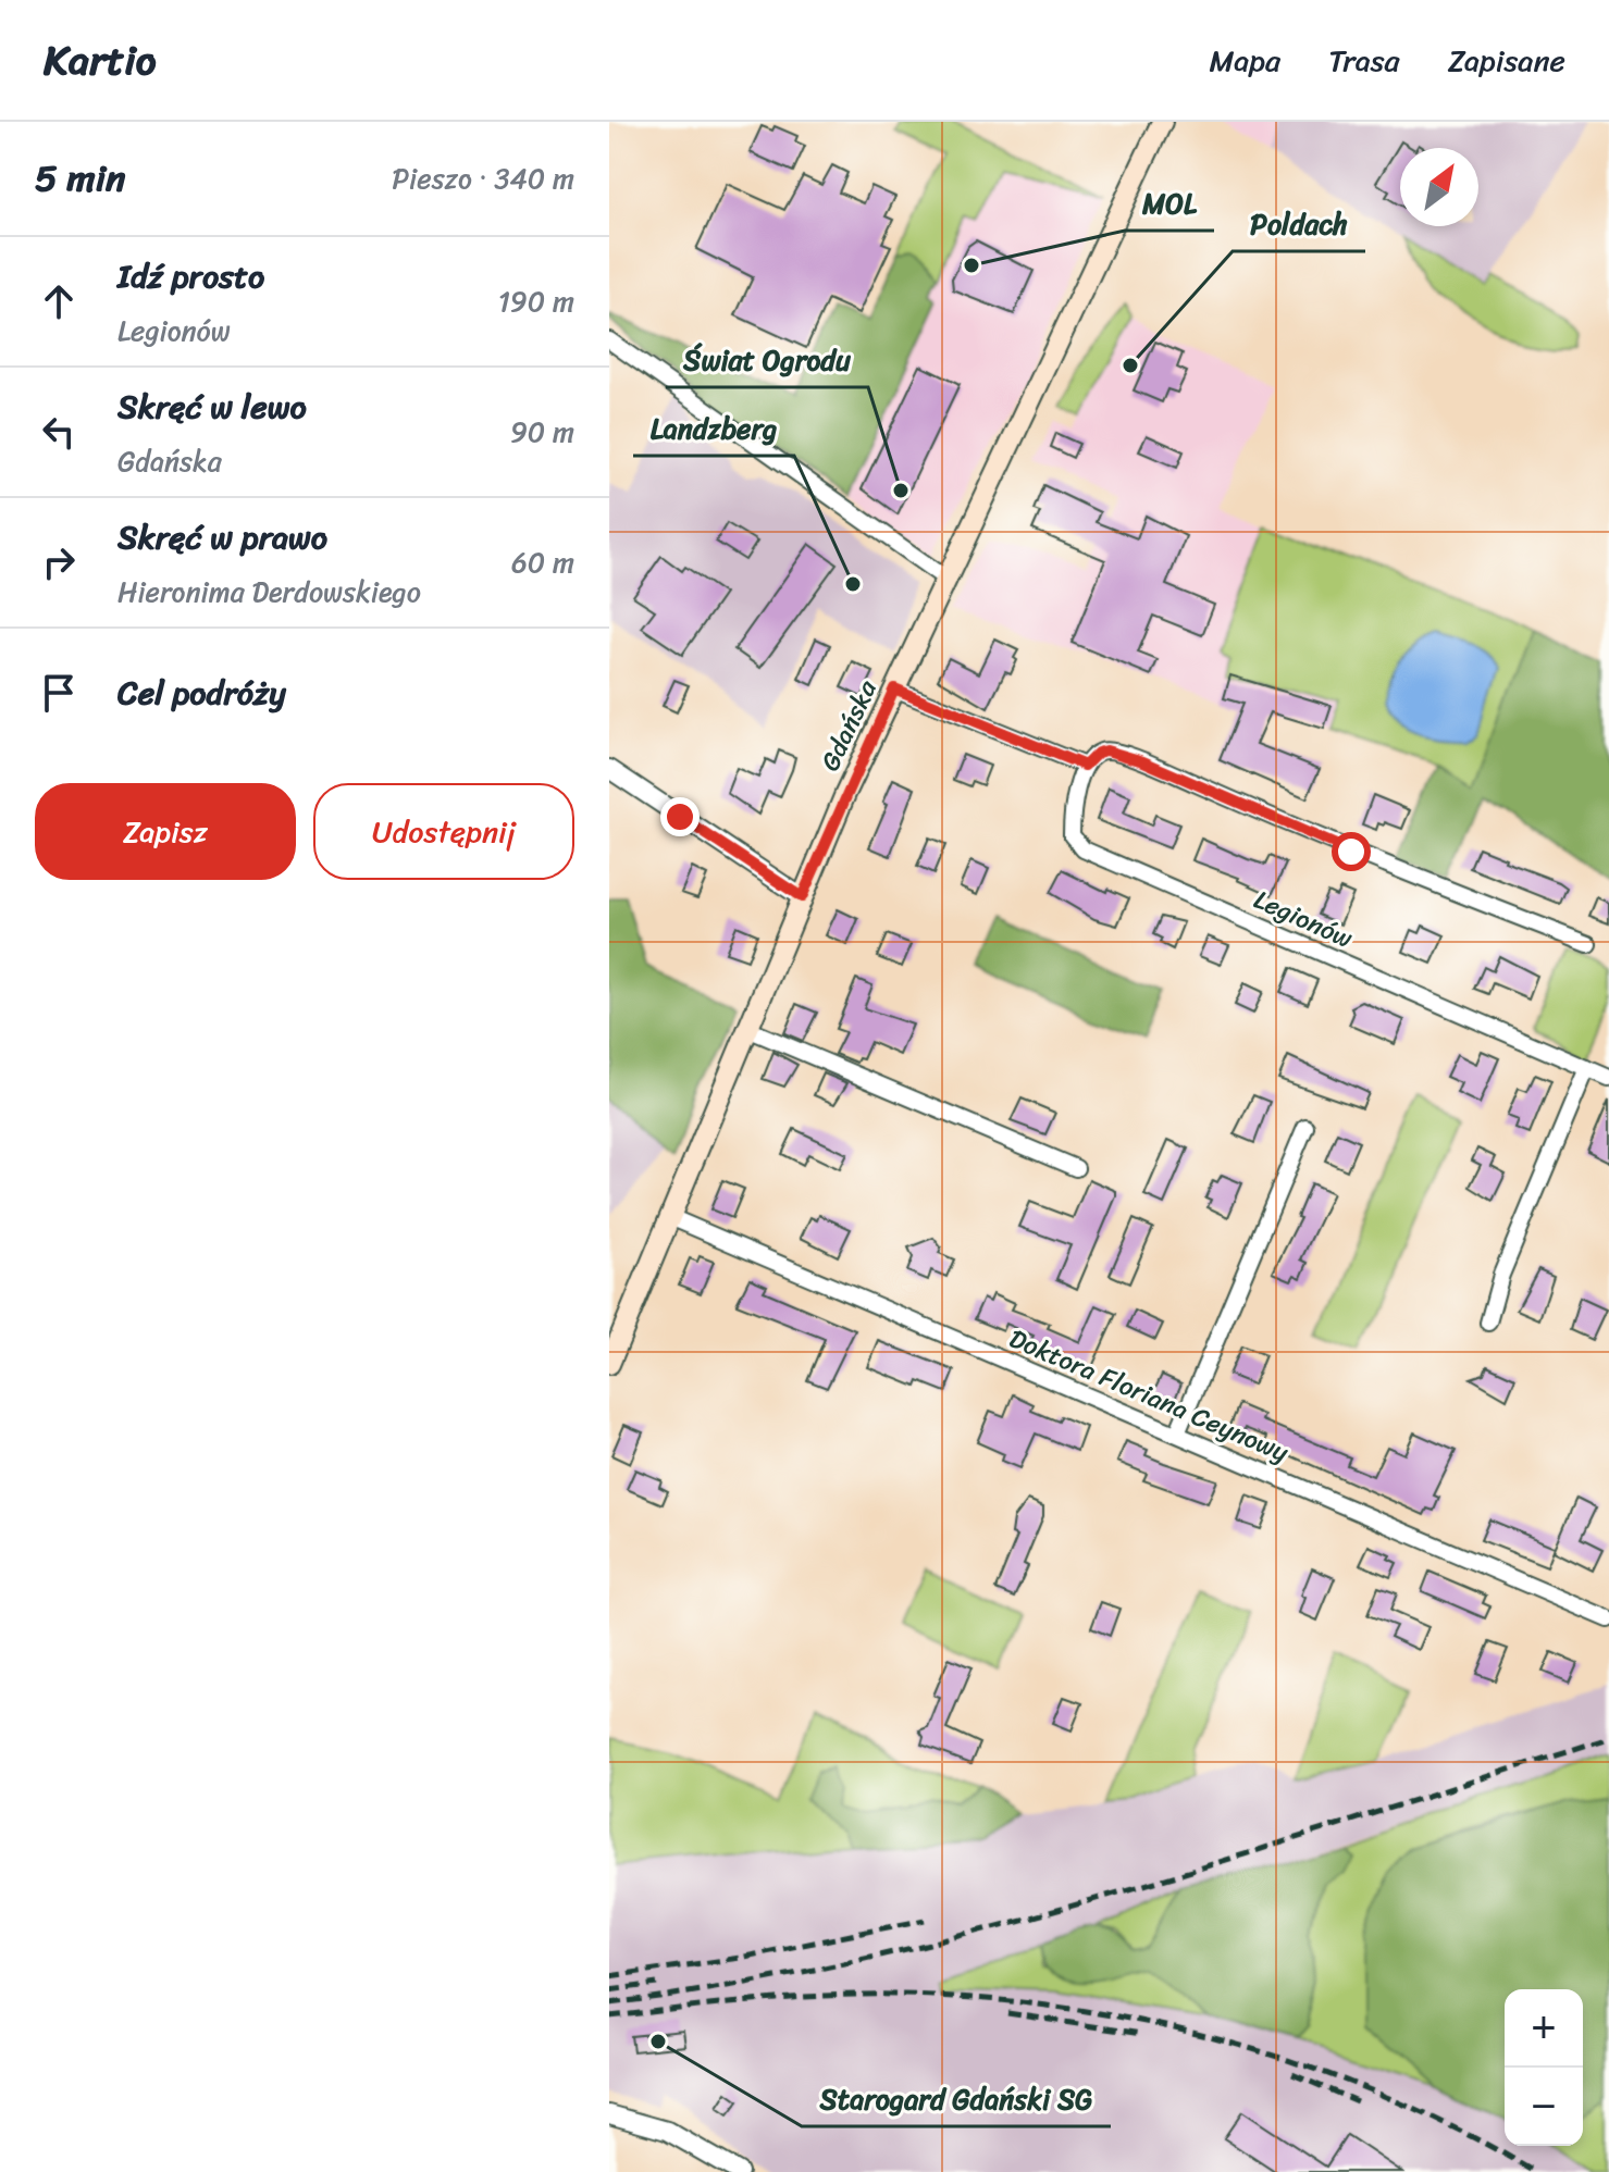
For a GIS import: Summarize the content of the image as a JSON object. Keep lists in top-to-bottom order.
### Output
{
  "streets": {
    "main road": ["Gdańska"],
    "street": ["Legionów", "Doktora Floriana Ceynowy"]
  },
  "crossings": [
    ["Gdańska", "Doktora Floriana Ceynowy"]
  ],
  "places": [
    "MOL",
    "Poldach",
    "Świat Ogrodu",
    "Landzberg",
    "Starogard Gdański SG"
  ],
  "north": "top right",
  "page": {
    "header": "Kartio",
    "nav": ["Mapa", "Trasa", "Zapisane"],
    "heading": ["5 min", "Pieszo · 340 m"],
    "list": [
      ["Idź prosto", "Legionów", "190 m"],
      ["Skręć w lewo", "Gdańska", "90 m"],
      ["Skręć w prawo", "Hieronima Derdowskiego", "60 m"],
      "Cel podróży"
    ],
    "buttons": ["Zapisz", "Udostępnij"],
    "map_buttons": ["+", "−"]
  }
}
